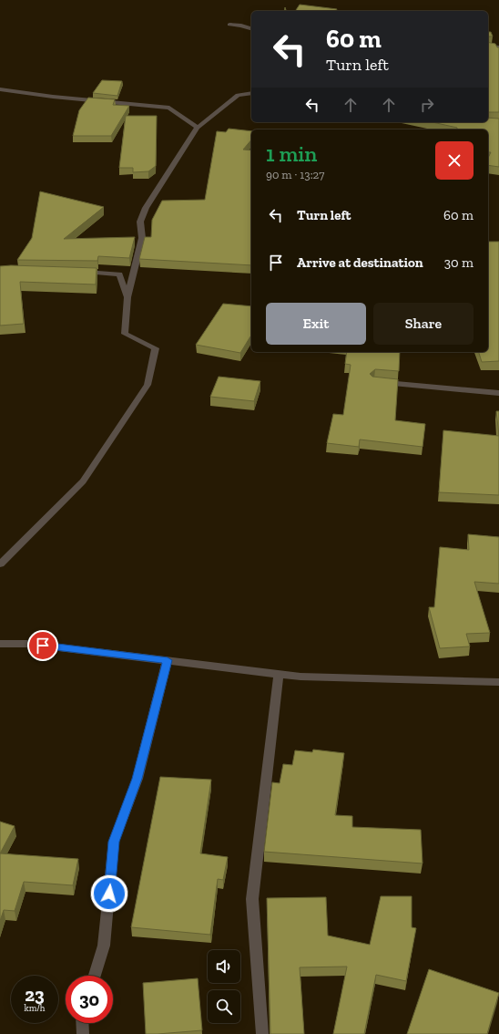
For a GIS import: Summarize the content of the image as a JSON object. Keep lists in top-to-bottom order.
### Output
{
  "page": {
    "turn": ["60 m", "Turn left"],
    "heading": ["1 min", "90 m · 13:27"],
    "list": [
      {
        "name": "Turn left",
        "value": "60 m"
      },
      {
        "name": "Arrive at destination",
        "value": "30 m"
      }
    ],
    "buttons": ["Exit", "Share"],
    "speed": "23 km/h",
    "limit": "30"
  }
}
